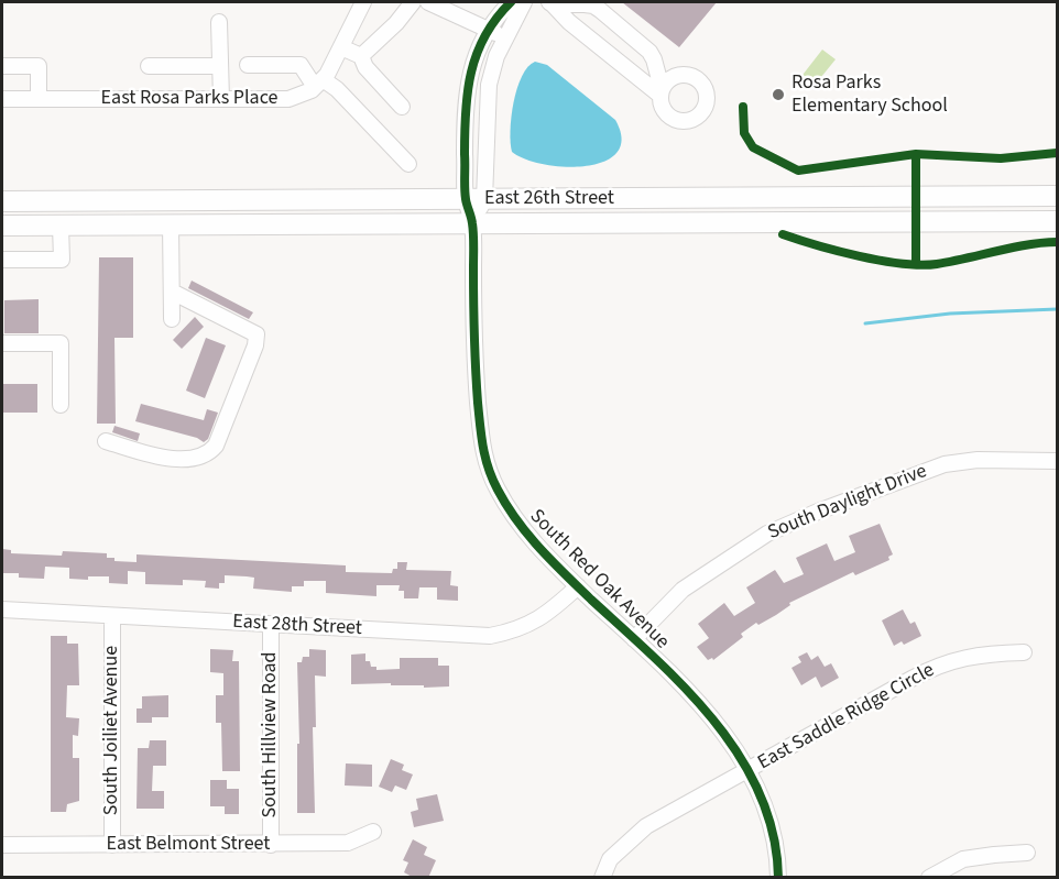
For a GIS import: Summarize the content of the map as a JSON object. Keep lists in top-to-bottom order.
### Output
{
  "streets": {
    "main road": ["East 26th Street"],
    "street": [
      "East Rosa Parks Place",
      "South Daylight Drive",
      "South Red Oak Avenue",
      "East 28th Street",
      "East Saddle Ridge Circle",
      "South Joiliet Avenue",
      "South Hillview Road",
      "East Belmont Street"
    ]
  },
  "crossings": [
    ["East 26th Street", "South Red Oak Avenue"],
    ["South Daylight Drive", "South Red Oak Avenue"],
    ["South Red Oak Avenue", "East 28th Street"],
    ["South Red Oak Avenue", "East Saddle Ridge Circle"],
    ["East 28th Street", "South Joiliet Avenue"],
    ["East 28th Street", "South Hillview Road"],
    ["South Joiliet Avenue", "East Belmont Street"],
    ["South Hillview Road", "East Belmont Street"]
  ],
  "places": ["Rosa Parks Elementary School"]
}
